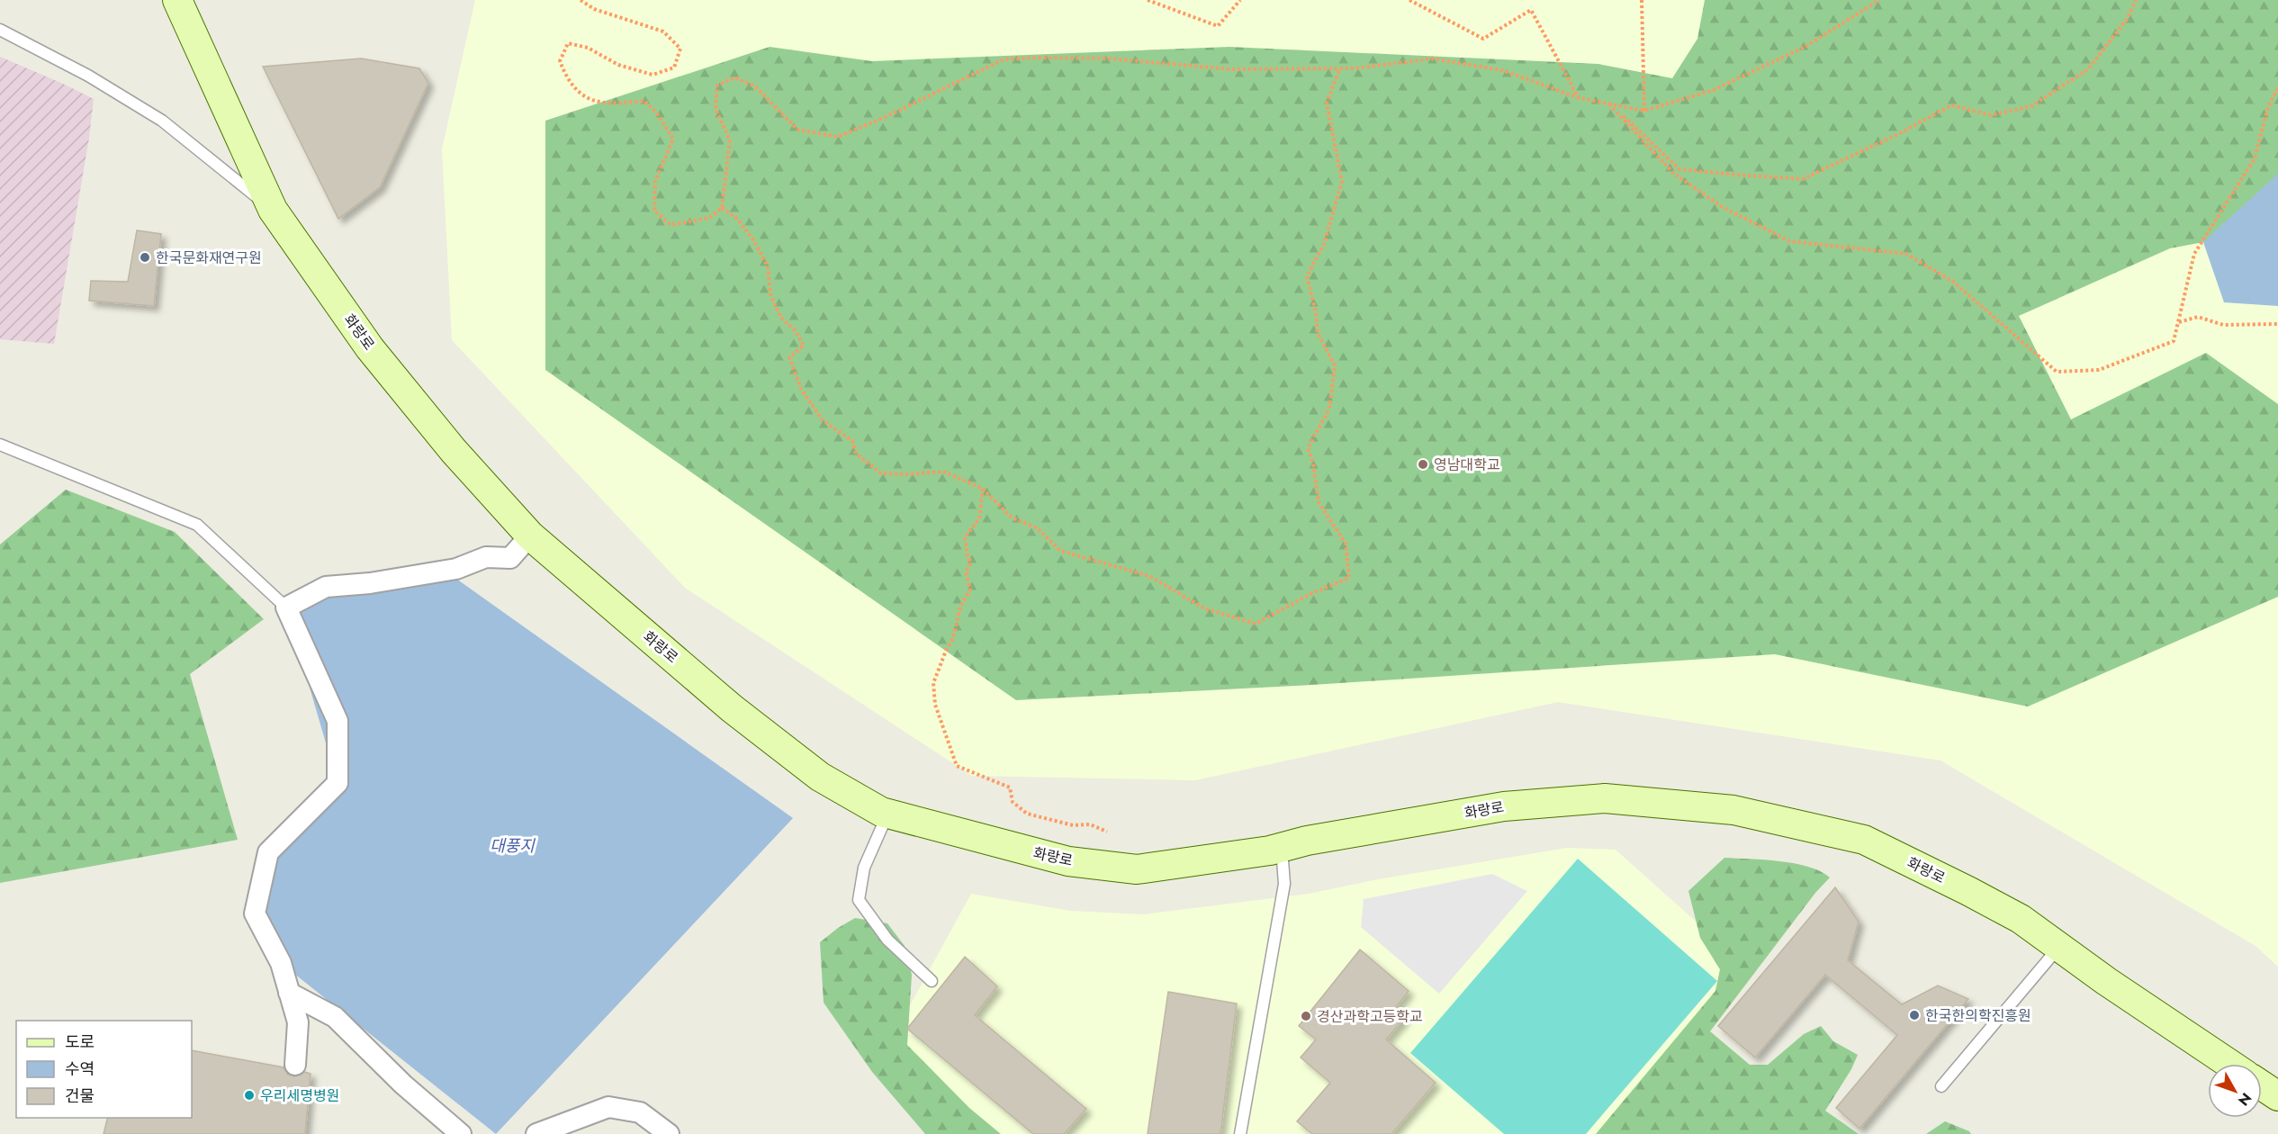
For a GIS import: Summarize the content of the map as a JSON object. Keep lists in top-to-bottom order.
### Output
{
  "streets": {
    "street": ["화랑로"]
  },
  "water": ["대풍지"],
  "places": [
    "한국문화재연구원",
    "영남대학교",
    "한국한의학진흥원",
    "경산과학고등학교",
    "우리세명병원"
  ],
  "legend": ["도로", "수역", "건물"],
  "north": "bottom right"
}
